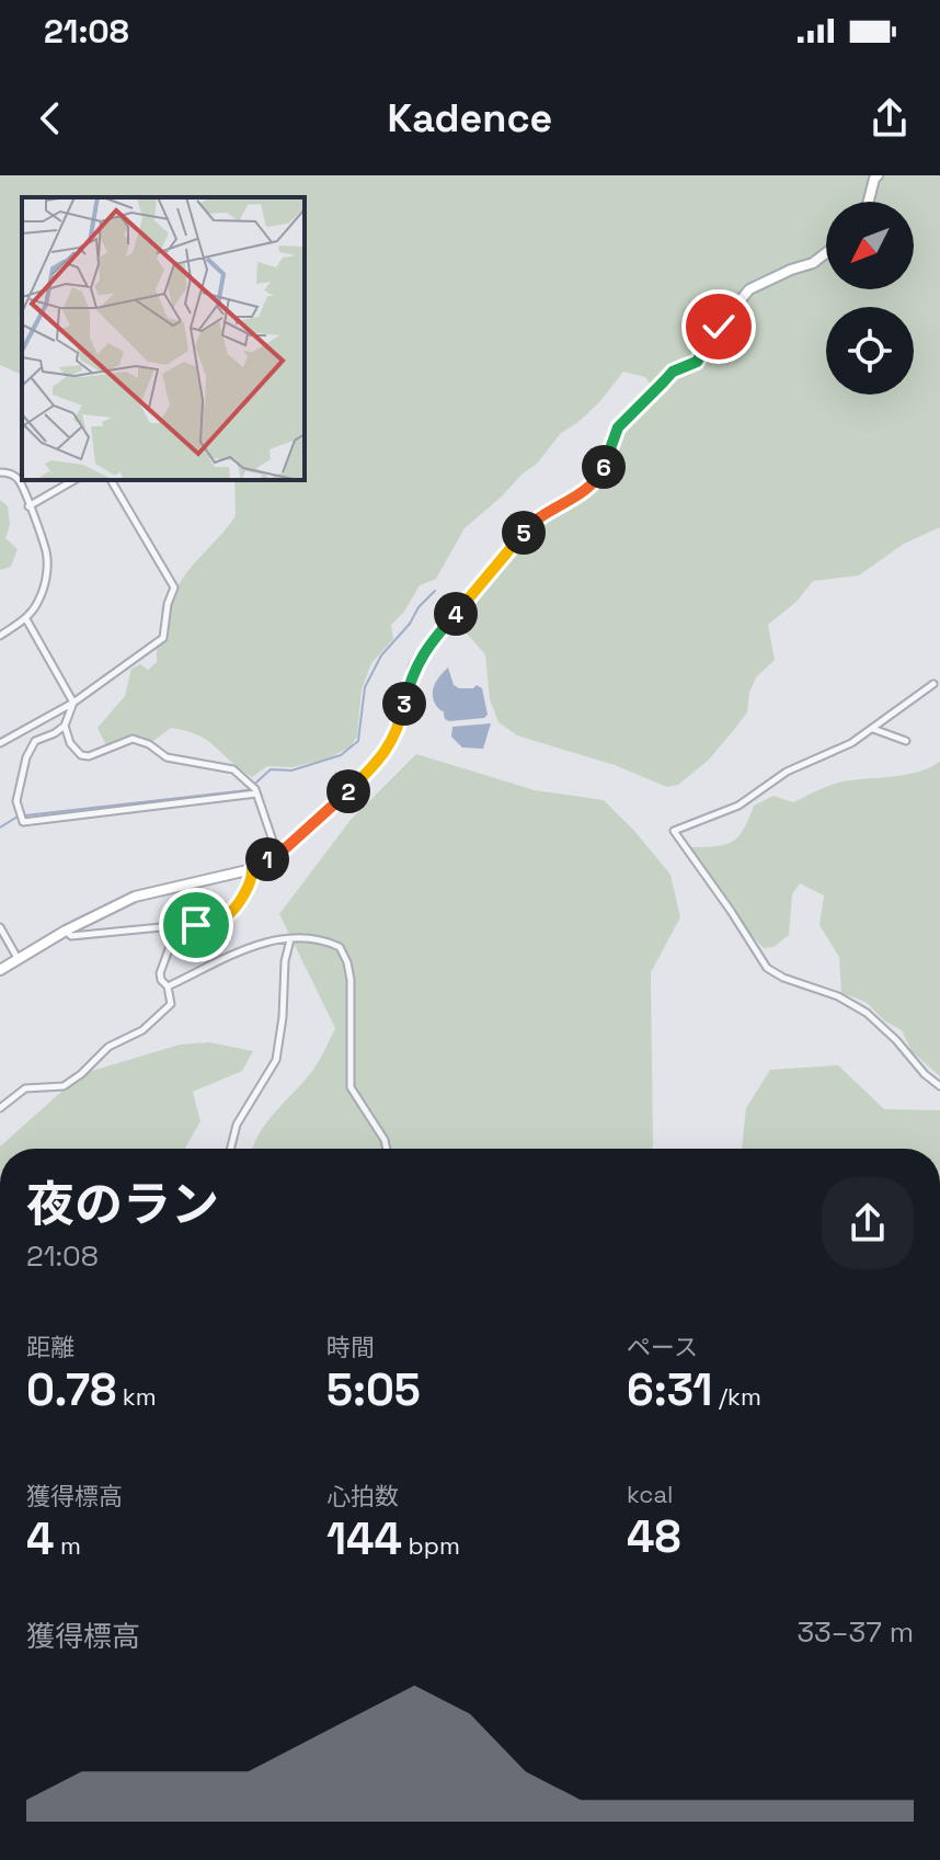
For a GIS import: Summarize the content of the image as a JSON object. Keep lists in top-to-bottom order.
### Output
{
  "north": "bottom left",
  "page": {
    "status": "21:08",
    "header": "Kadence",
    "pins": [
      "6",
      "5",
      "4",
      "3",
      "2",
      "1"
    ],
    "heading": ["夜のラン", "21:08"],
    "stats": [
      ["距離", "0.78 km"],
      ["時間", "5:05"],
      ["ペース", "6:31 /km"],
      ["獲得標高", "4 m"],
      ["心拍数", "144 bpm"],
      ["kcal", "48"]
    ],
    "chart": ["獲得標高", "33–37 m"]
  }
}
